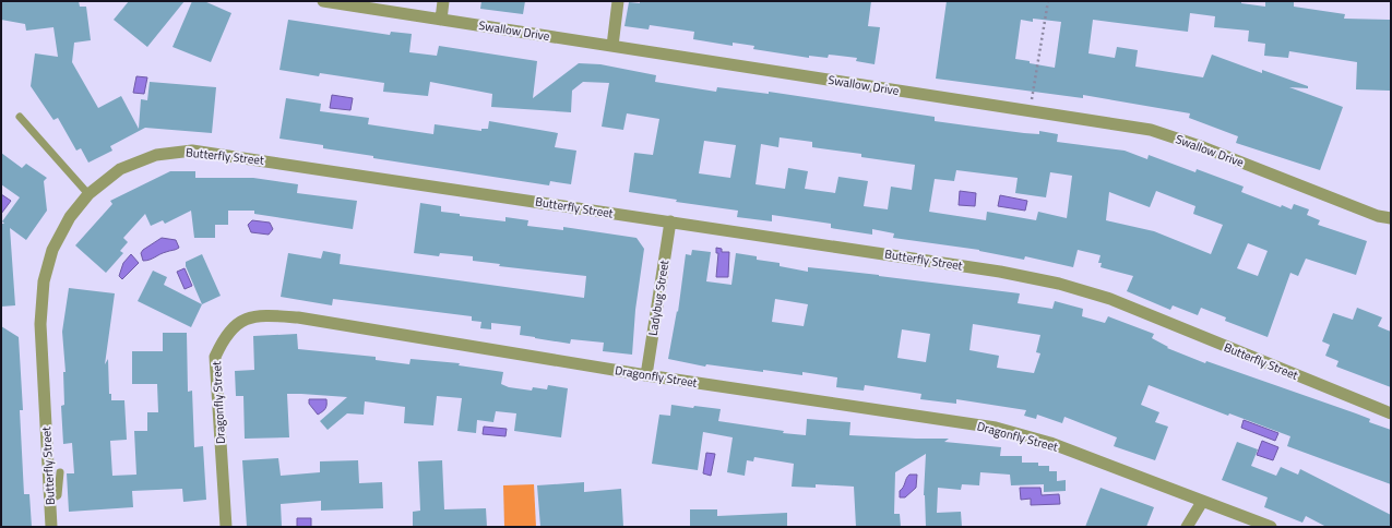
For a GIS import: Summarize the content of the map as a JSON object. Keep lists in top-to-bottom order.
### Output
{
  "streets": {
    "street": [
      "Swallow Drive",
      "Butterfly Street",
      "Ladybug Street",
      "Dragonfly Street"
    ]
  },
  "crossings": [
    ["Butterfly Street", "Ladybug Street"],
    ["Ladybug Street", "Dragonfly Street"]
  ]
}
